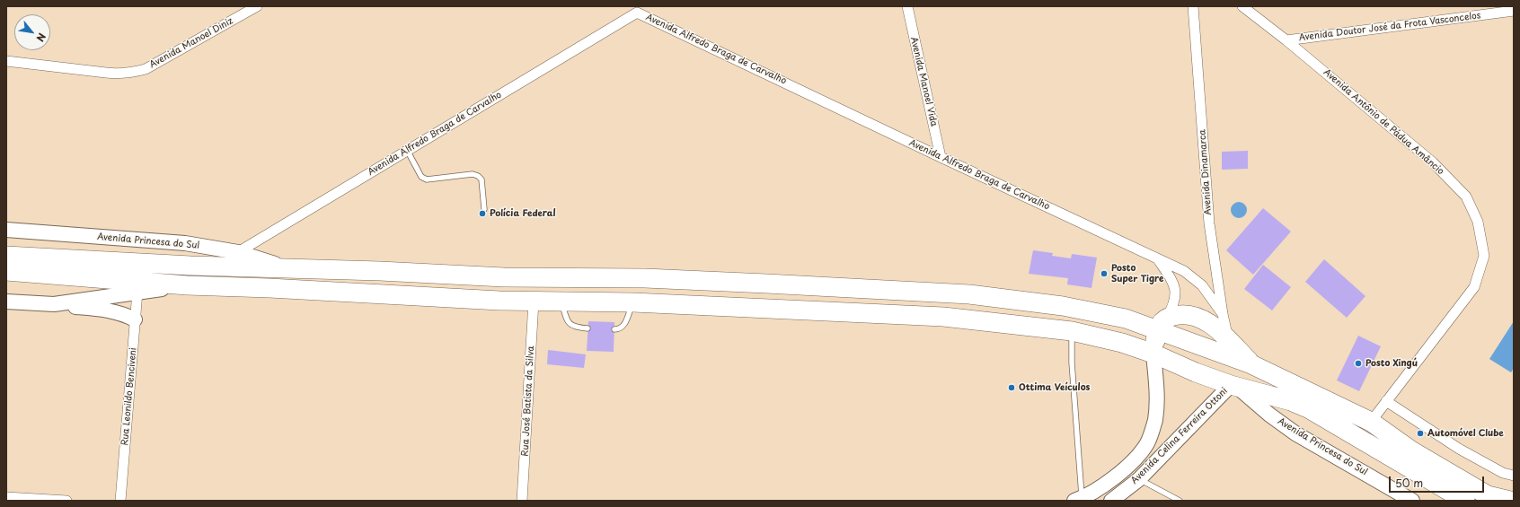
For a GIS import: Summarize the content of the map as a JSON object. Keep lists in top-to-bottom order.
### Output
{
  "streets": {
    "main road": ["Avenida Princesa do Sul", "Avenida Celina Ferreira Ottoni"],
    "street": [
      "Avenida Doutor José da Frota Vasconcelos",
      "Avenida Manoel Diniz",
      "Avenida Alfredo Braga de Carvalho",
      "Avenida Manoel Vida",
      "Avenida Antônio de Pádua Amâncio",
      "Avenida Dinamarca",
      "Rua Leonildo Benciveni",
      "Rua José Batista da Silva"
    ]
  },
  "crossings": [
    ["Avenida Doutor José da Frota Vasconcelos", "Avenida Antônio de Pádua Amâncio"],
    ["Avenida Alfredo Braga de Carvalho", "Avenida Manoel Vida"],
    ["Avenida Alfredo Braga de Carvalho", "Avenida Dinamarca"],
    ["Avenida Alfredo Braga de Carvalho", "Avenida Princesa do Sul"],
    ["Avenida Princesa do Sul", "Avenida Celina Ferreira Ottoni"]
  ],
  "places": [
    "Polícia Federal",
    "Posto Super Tigre",
    "Posto Xingú",
    "Ottima Veículos",
    "Automóvel Clube"
  ],
  "scale_bar": "50 m",
  "north": "bottom right"
}
